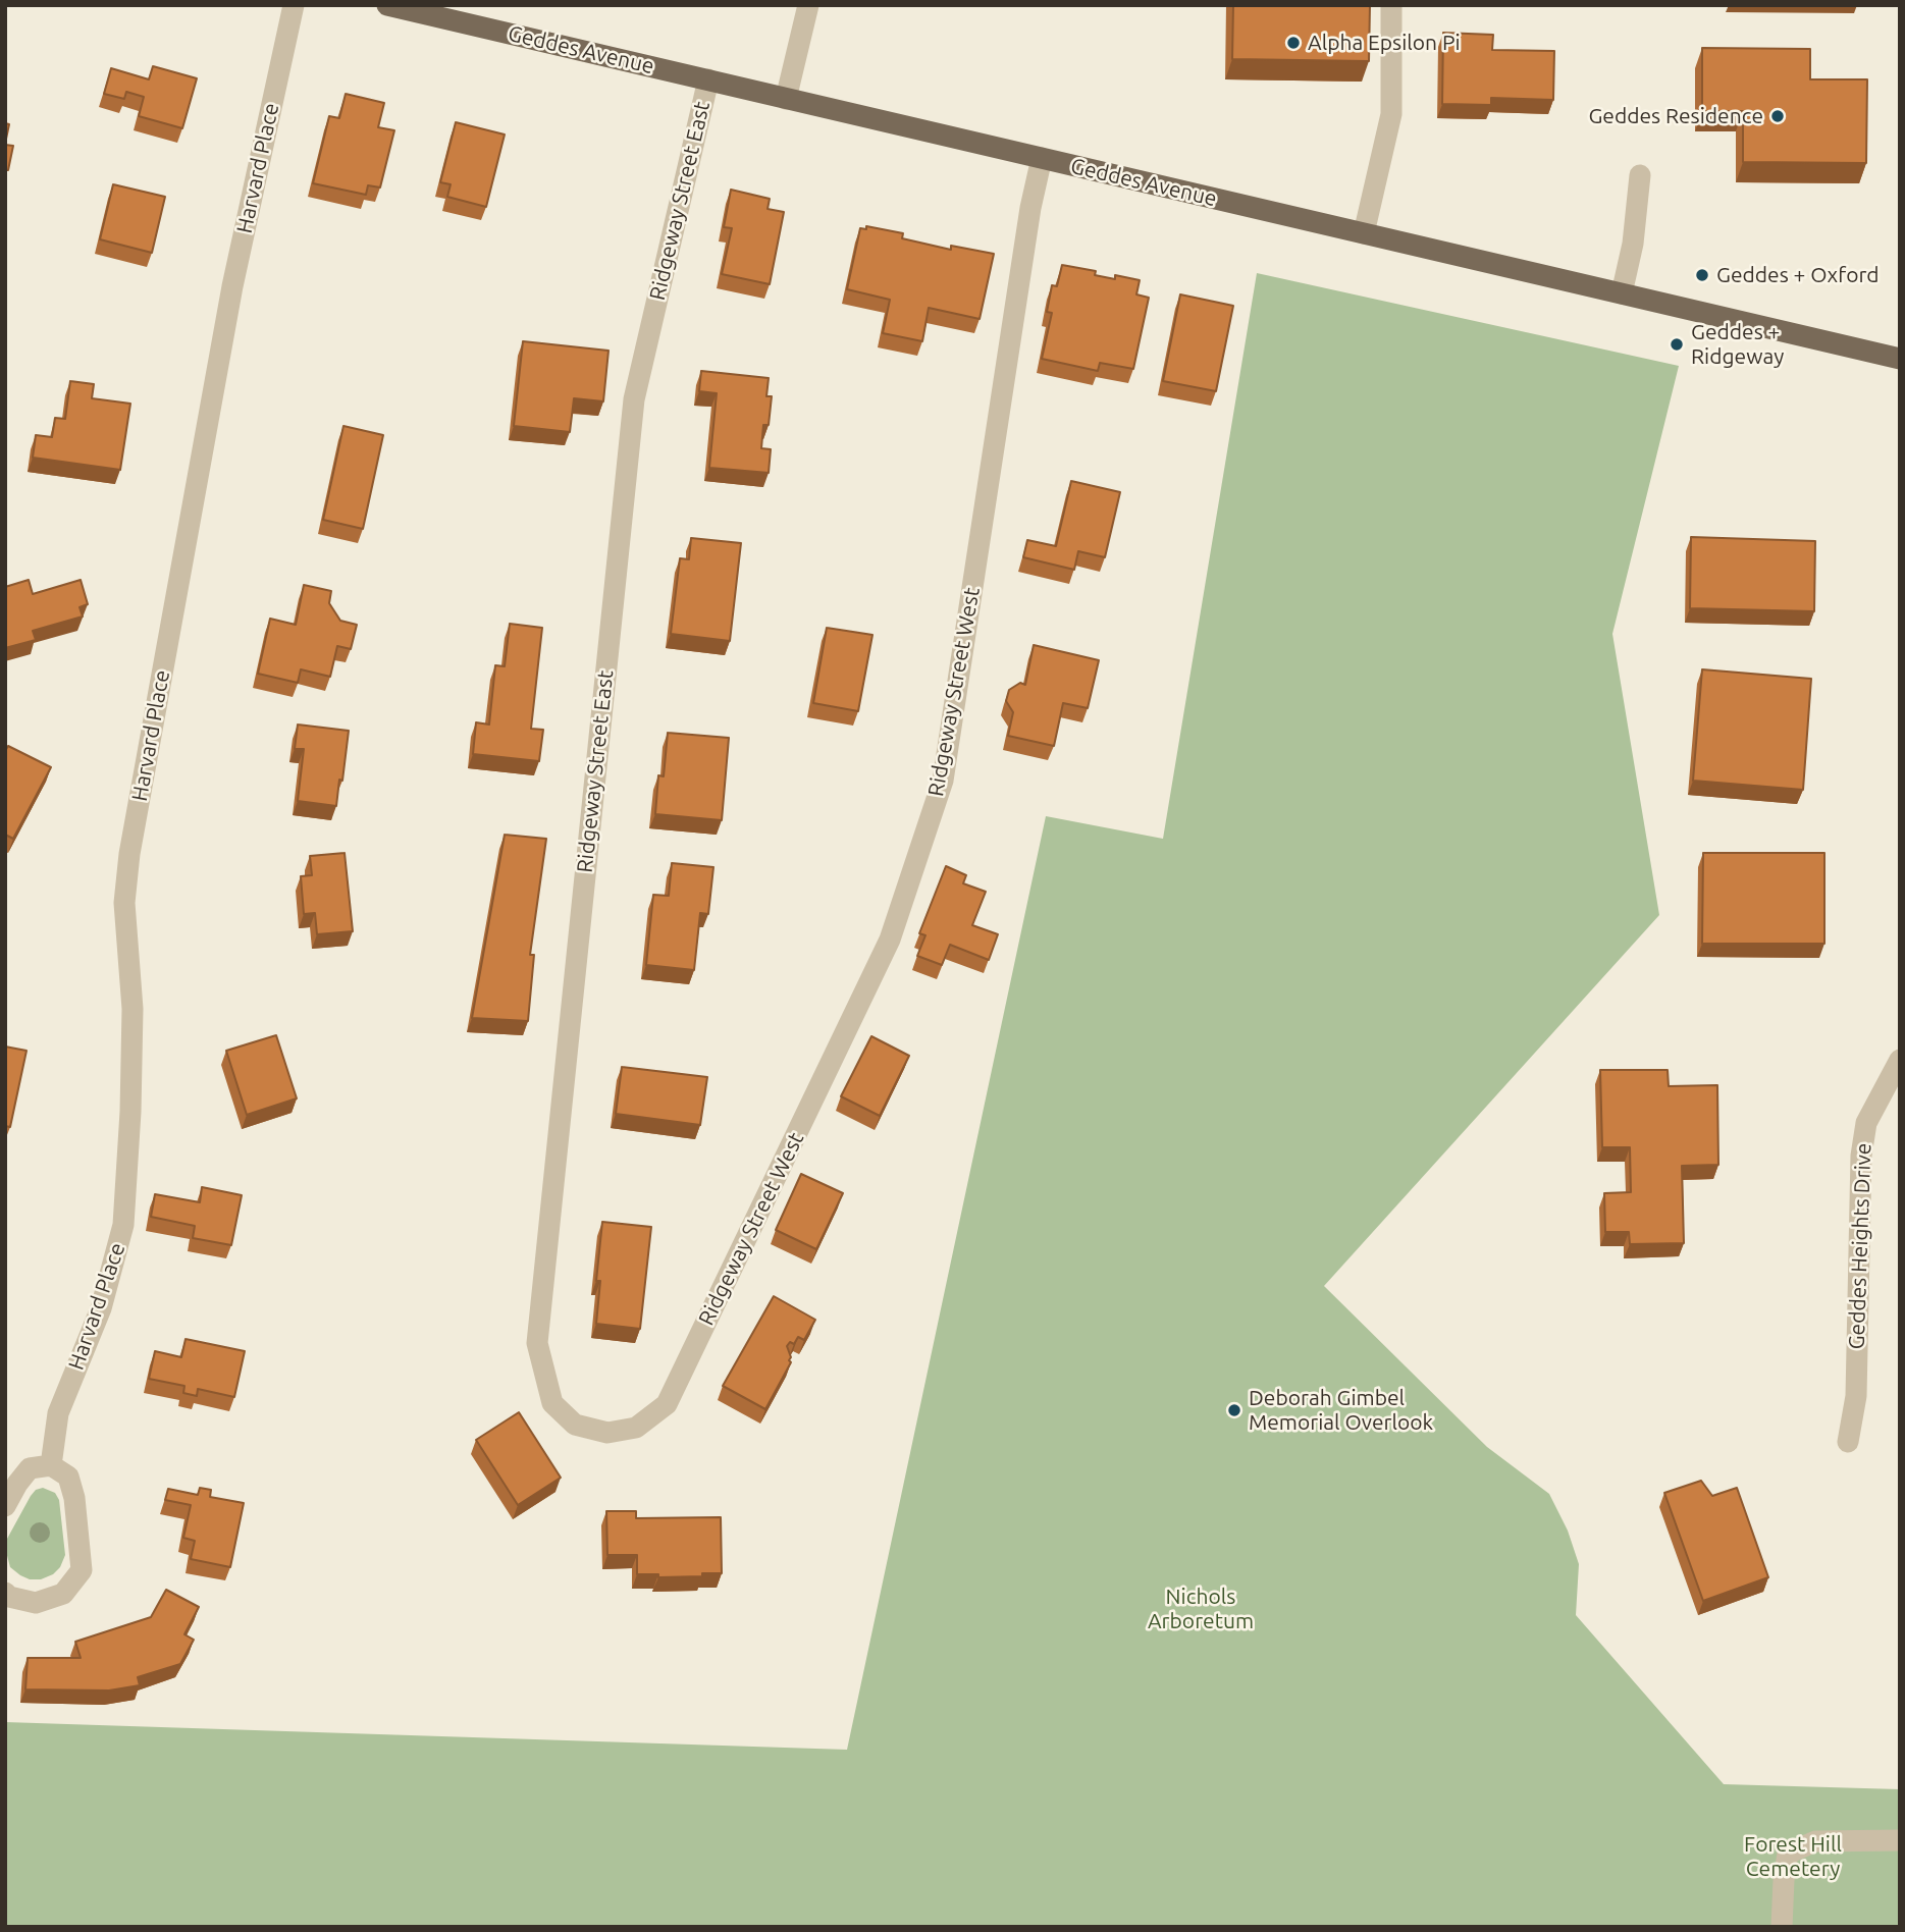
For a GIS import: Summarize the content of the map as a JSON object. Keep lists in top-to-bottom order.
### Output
{
  "streets": {
    "main road": ["Geddes Avenue"],
    "street": [
      "Harvard Place",
      "Ridgeway Street East",
      "Ridgeway Street West",
      "Geddes Heights Drive"
    ]
  },
  "crossings": [
    ["Geddes Avenue", "Ridgeway Street East"],
    ["Geddes Avenue", "Ridgeway Street West"],
    ["Ridgeway Street East", "Ridgeway Street West"]
  ],
  "parks": ["Nichols Arboretum", "Forest Hill Cemetery"],
  "places": [
    "Alpha Epsilon Pi",
    "Geddes Residence",
    "Geddes + Oxford",
    "Geddes + Ridgeway",
    "Deborah Gimbel Memorial Overlook"
  ]
}
